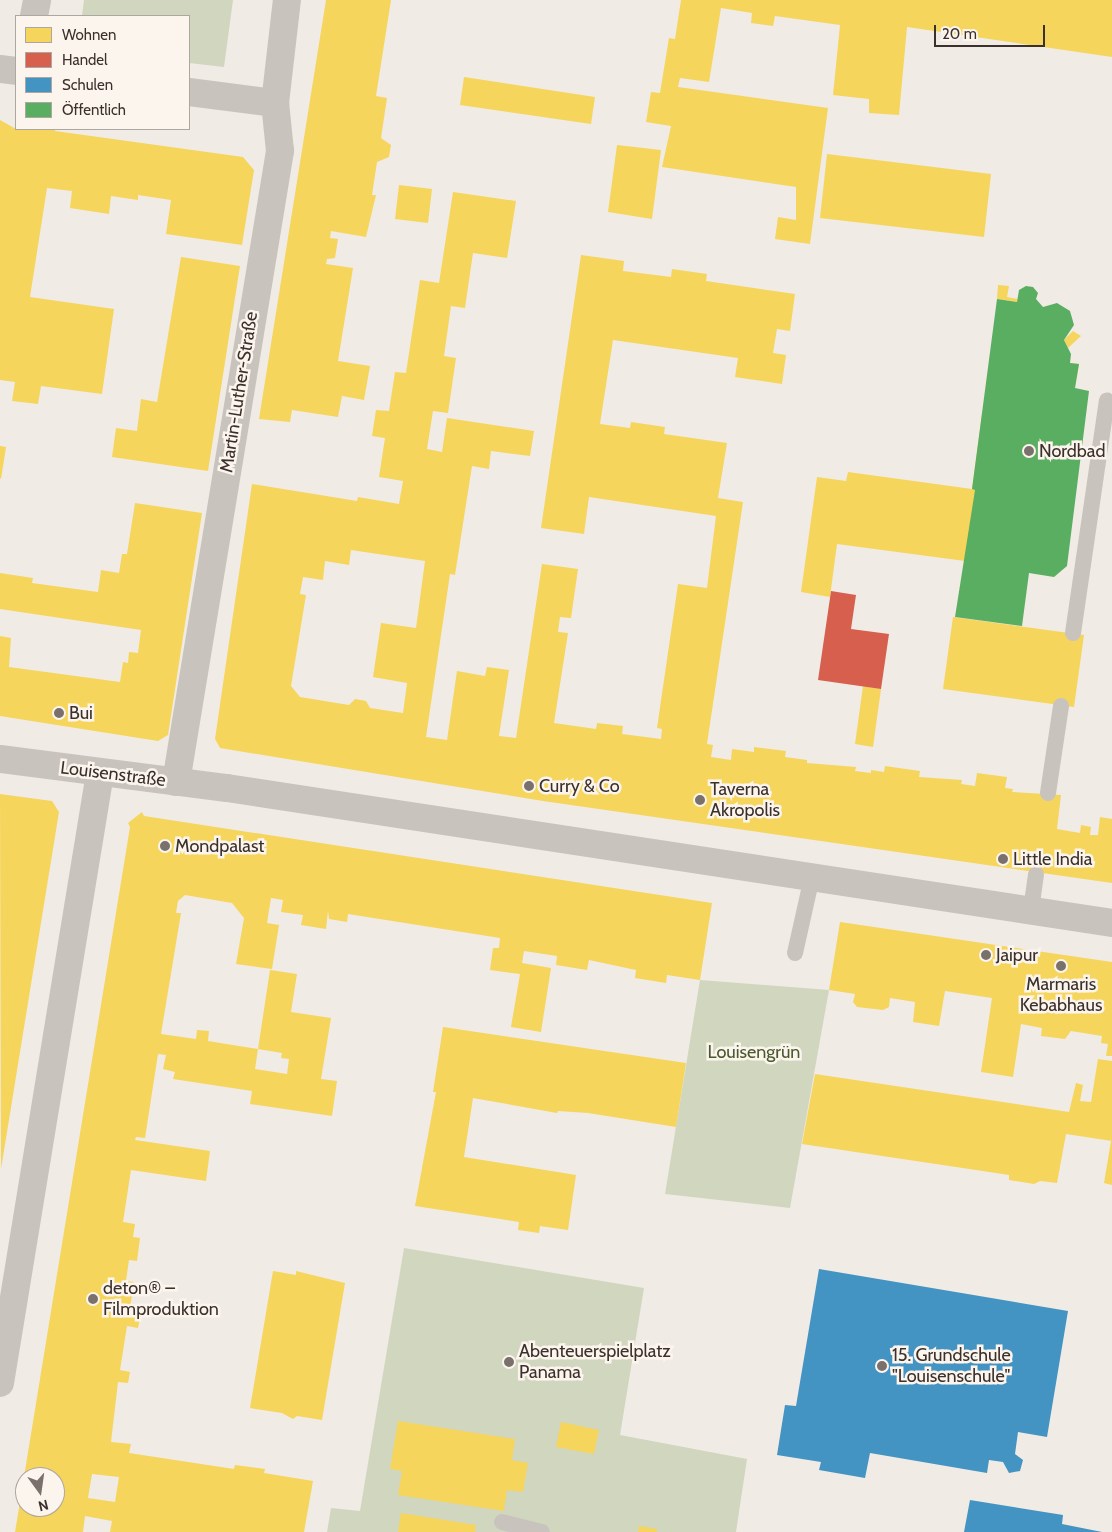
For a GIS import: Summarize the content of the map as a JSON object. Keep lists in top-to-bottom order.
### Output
{
  "streets": {
    "street": ["Martin-Luther-Straße", "Louisenstraße"]
  },
  "crossings": [
    ["Martin-Luther-Straße", "Louisenstraße"]
  ],
  "parks": ["Louisengrün"],
  "places": [
    "Nordbad",
    "Bui",
    "Curry & Co",
    "Taverna Akropolis",
    "Mondpalast",
    "Little India",
    "Jaipur",
    "Marmaris Kebabhaus",
    "deton® – Filmproduktion",
    "Abenteuerspielplatz Panama",
    "15. Grundschule \"Louisenschule\""
  ],
  "legend": [
    "Wohnen",
    "Handel",
    "Schulen",
    "Öffentlich"
  ],
  "scale_bar": "20 m",
  "north": "bottom"
}
